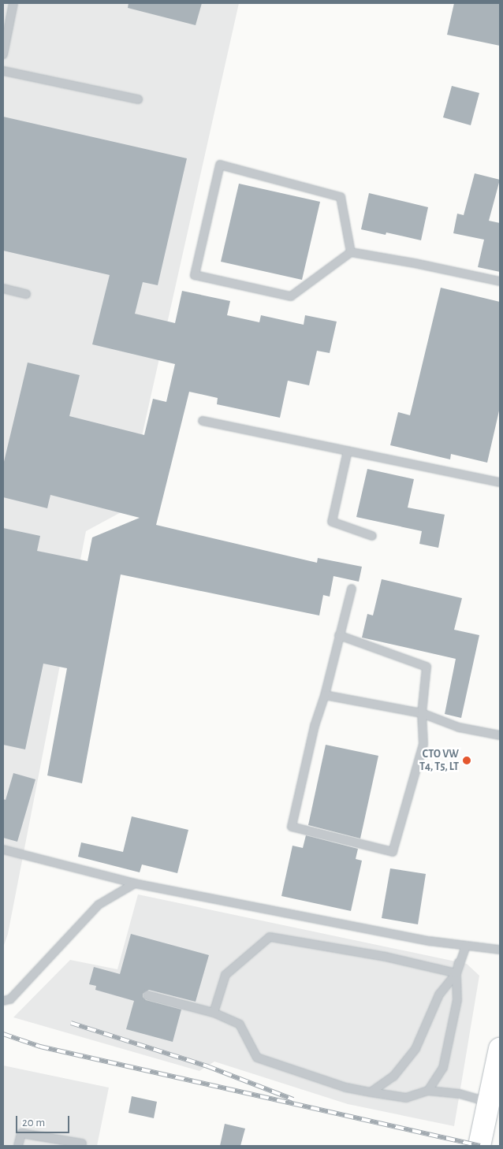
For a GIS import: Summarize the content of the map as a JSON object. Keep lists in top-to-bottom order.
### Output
{
  "places": ["СТО VW T4, T5, LT"],
  "scale_bar": "20 m"
}
